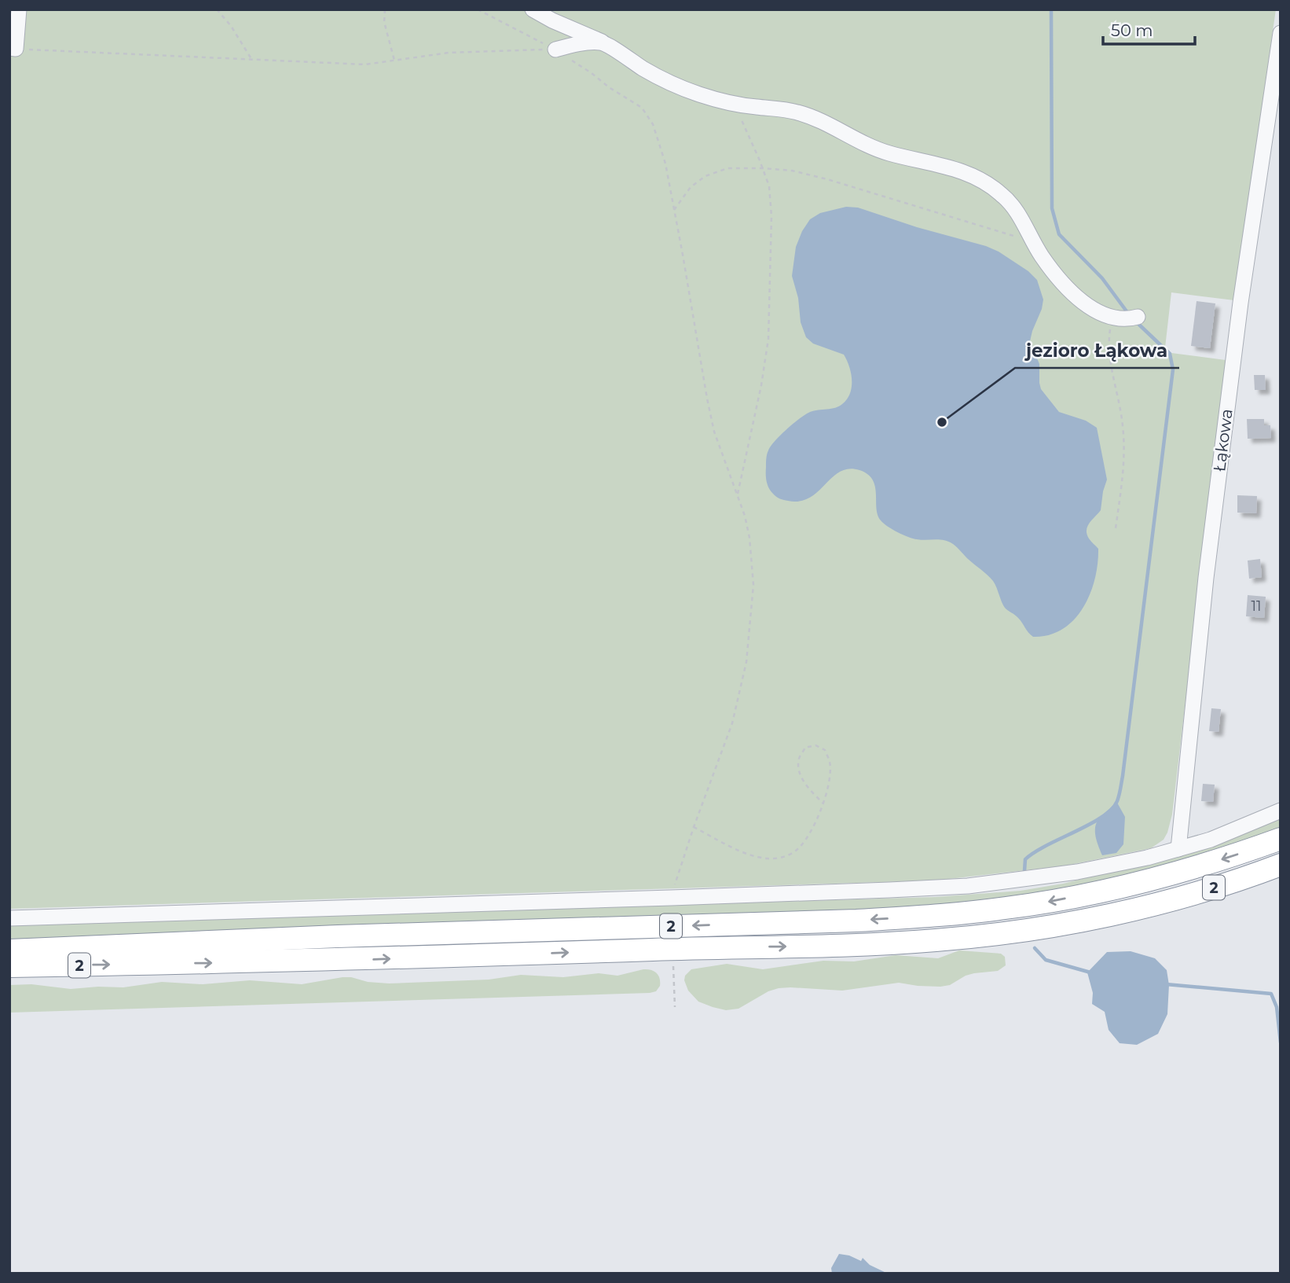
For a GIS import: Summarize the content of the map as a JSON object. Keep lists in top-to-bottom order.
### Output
{
  "streets": {
    "highway": ["2"],
    "street": ["Łąkowa"]
  },
  "places": ["jezioro Łąkowa"],
  "house_numbers": ["11"],
  "scale_bar": "50 m"
}
